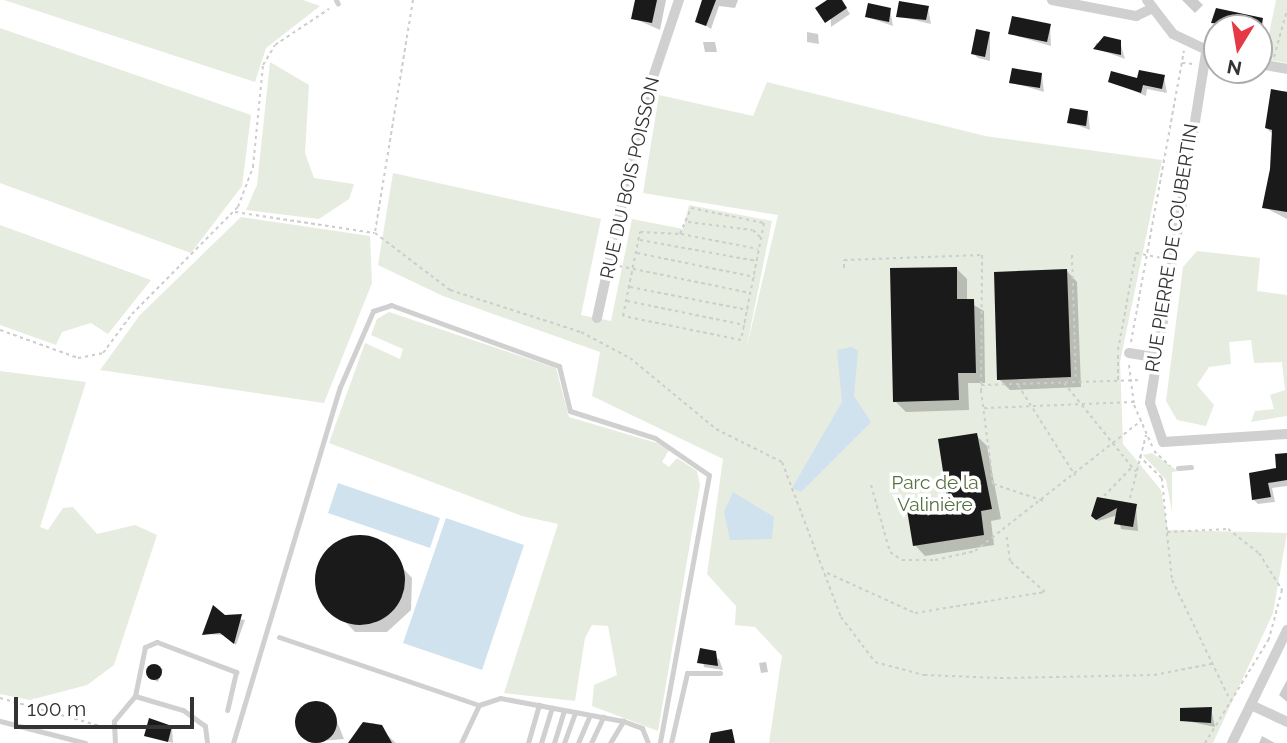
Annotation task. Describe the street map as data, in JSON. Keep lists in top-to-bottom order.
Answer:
{
  "streets": {
    "street": ["RUE DU BOIS POISSON", "RUE PIERRE DE COUBERTIN"]
  },
  "parks": ["Parc de la Valinière"],
  "scale_bar": "100 m",
  "north": "bottom"
}
